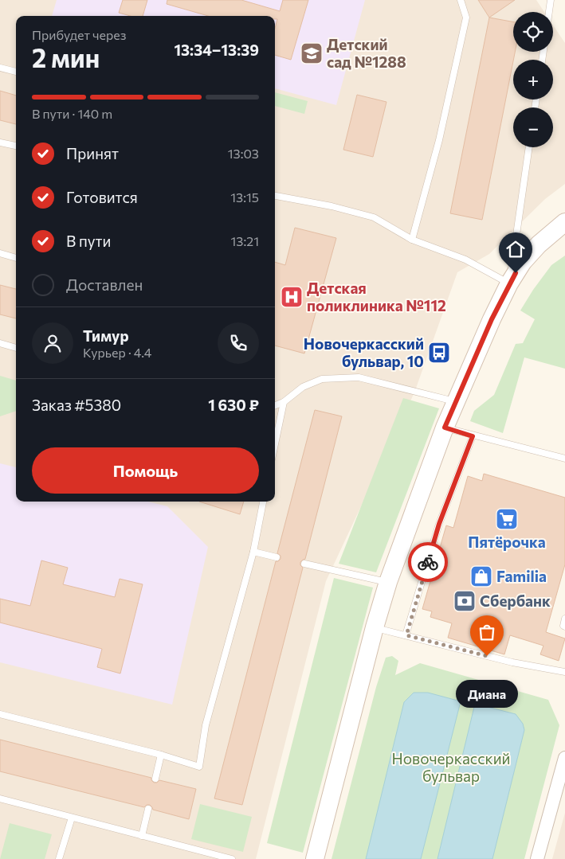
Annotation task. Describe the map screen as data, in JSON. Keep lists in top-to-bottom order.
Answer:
{
  "parks": ["Новочеркасский бульвар"],
  "places": {
    "school or university": ["Детский сад №1288"],
    "hospital": ["Детская поликлиника №112"],
    "bus stop": ["Новочеркасский бульвар, 10"],
    "supermarket": ["Пятёрочка"],
    "shop": ["Familia"],
    "bank": ["Сбербанк"],
    "other": ["Диана"]
  },
  "page": {
    "map_buttons": ["+", "−"],
    "heading": ["2 мин", "Прибудет через", "13:34–13:39"],
    "panel": [
      "Тимур",
      "Курьер · 4.4",
      "Заказ #5380",
      "1 630 ₽"
    ],
    "bar": "В пути · 140 m",
    "list": [
      ["Принят", "13:03"],
      ["Готовится", "13:15"],
      ["В пути", "13:21"],
      "Доставлен"
    ],
    "buttons": "Помощь",
    "bubble": "Диана"
  }
}
